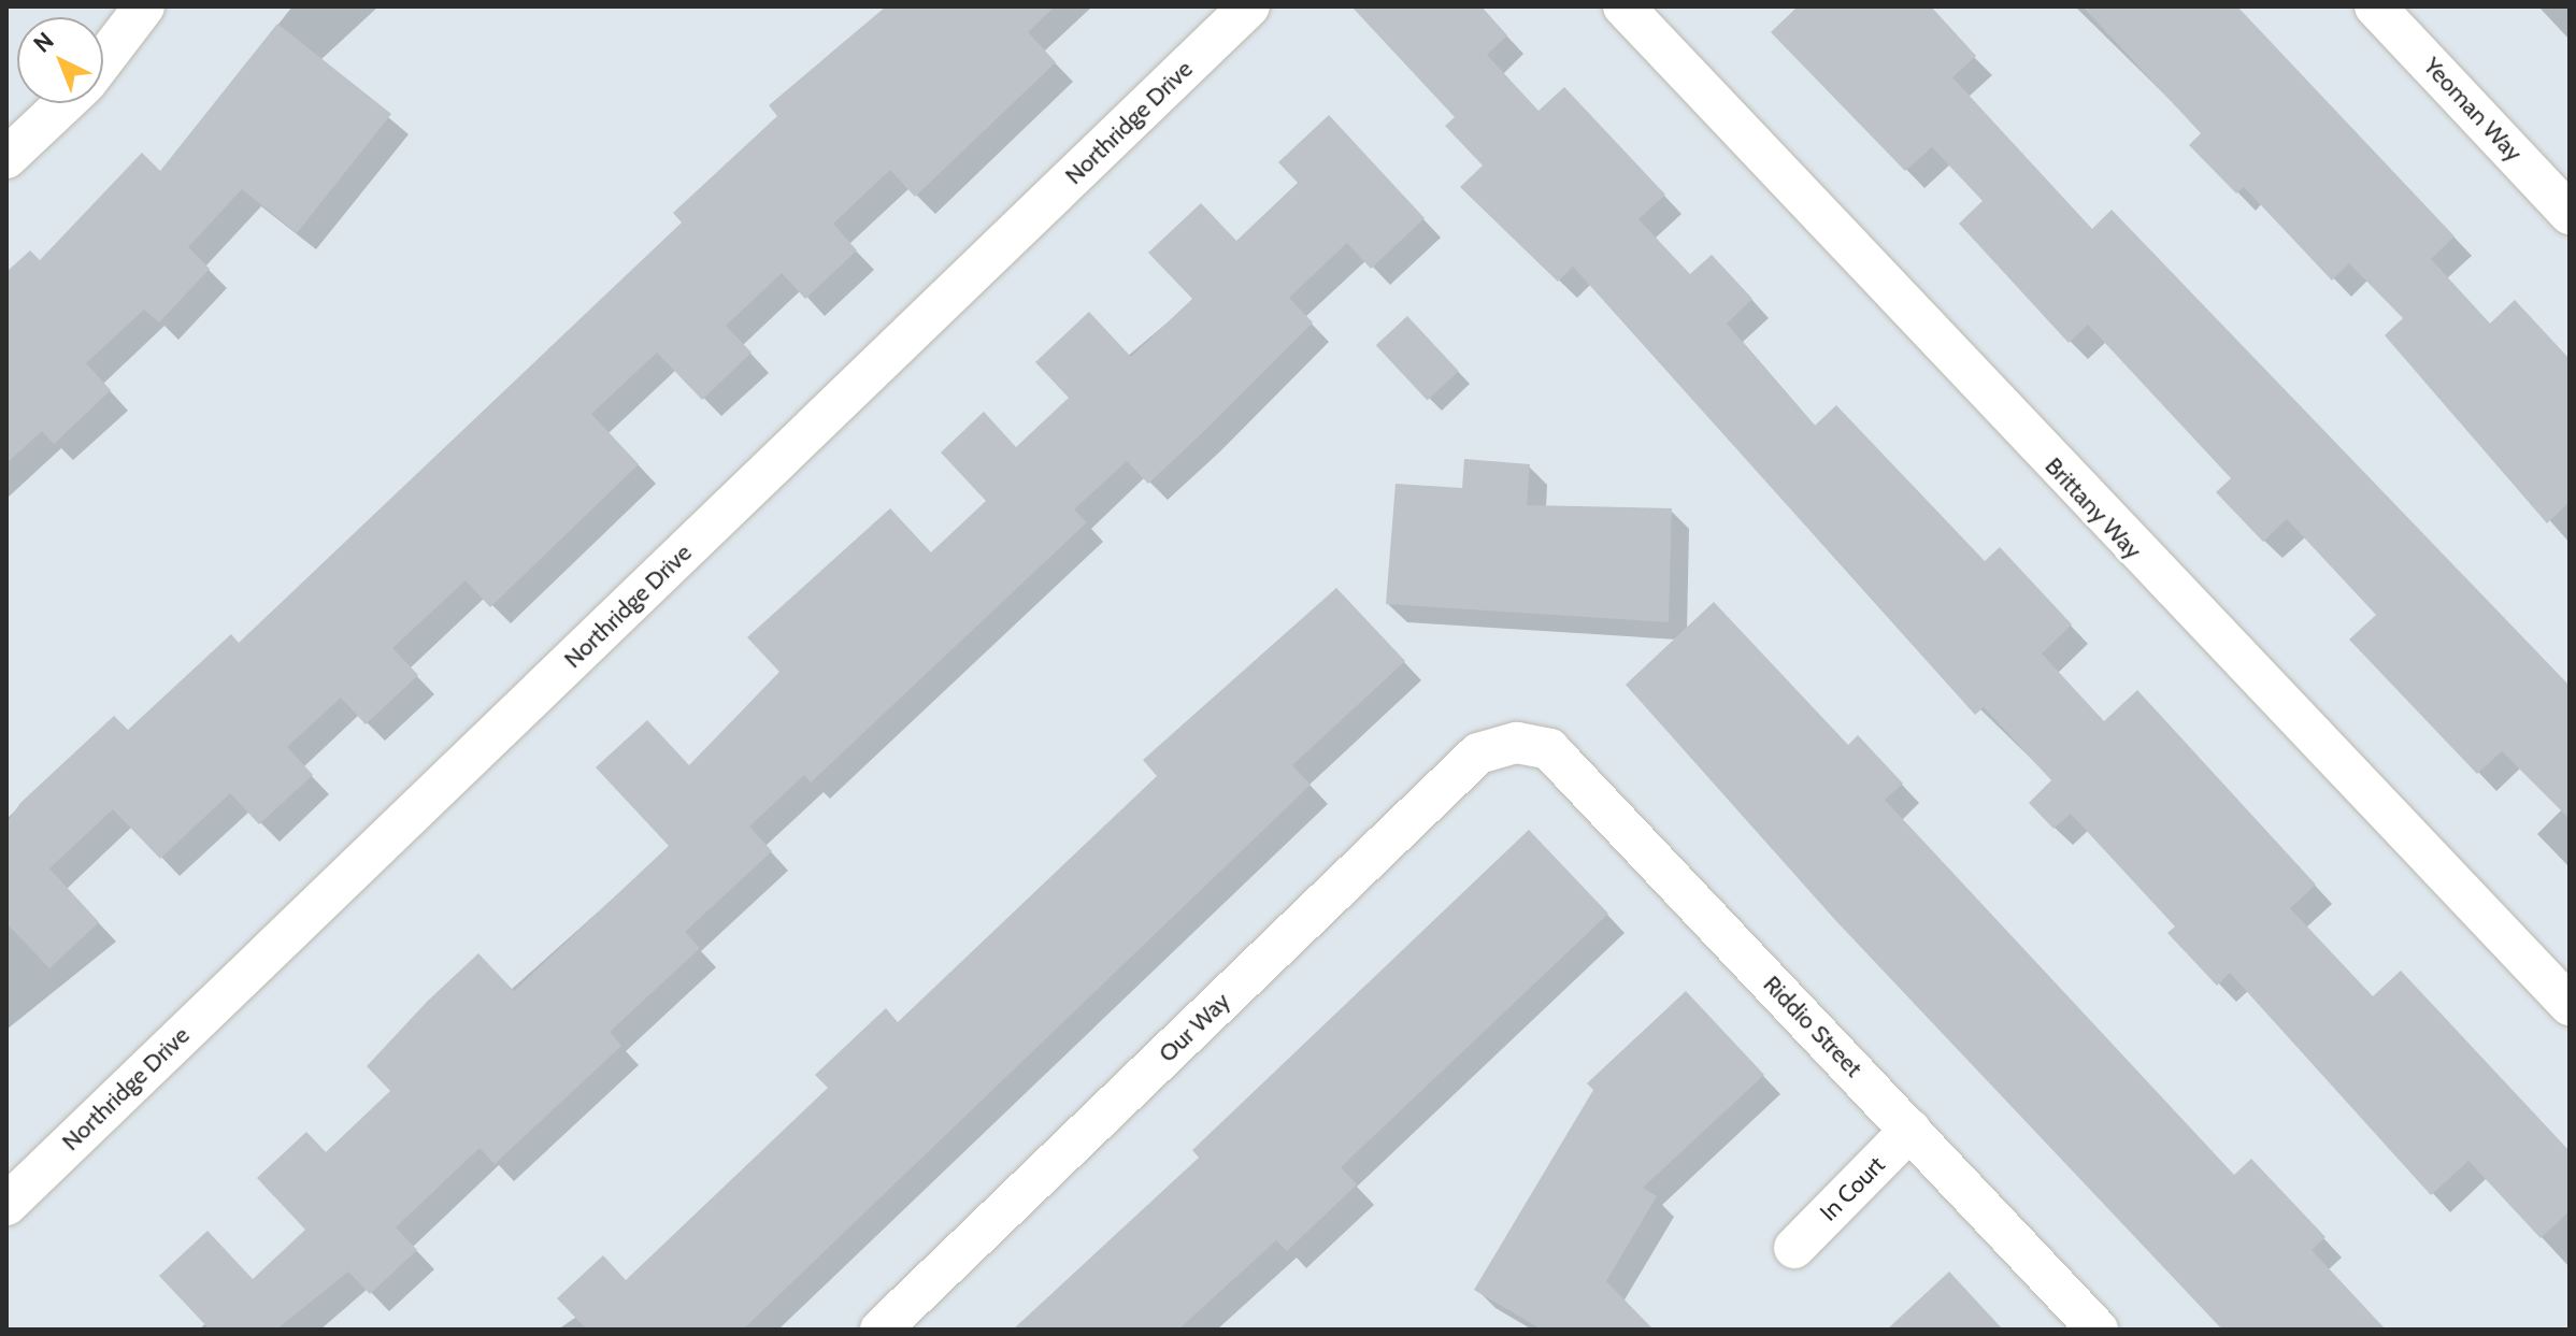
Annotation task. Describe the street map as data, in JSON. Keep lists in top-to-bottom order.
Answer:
{
  "streets": {
    "street": [
      "Yeoman Way",
      "Northridge Drive",
      "Brittany Way",
      "Riddio Street",
      "Our Way",
      "In Court"
    ]
  },
  "crossings": [
    ["Riddio Street", "Our Way"],
    ["Riddio Street", "In Court"]
  ],
  "north": "top left"
}
